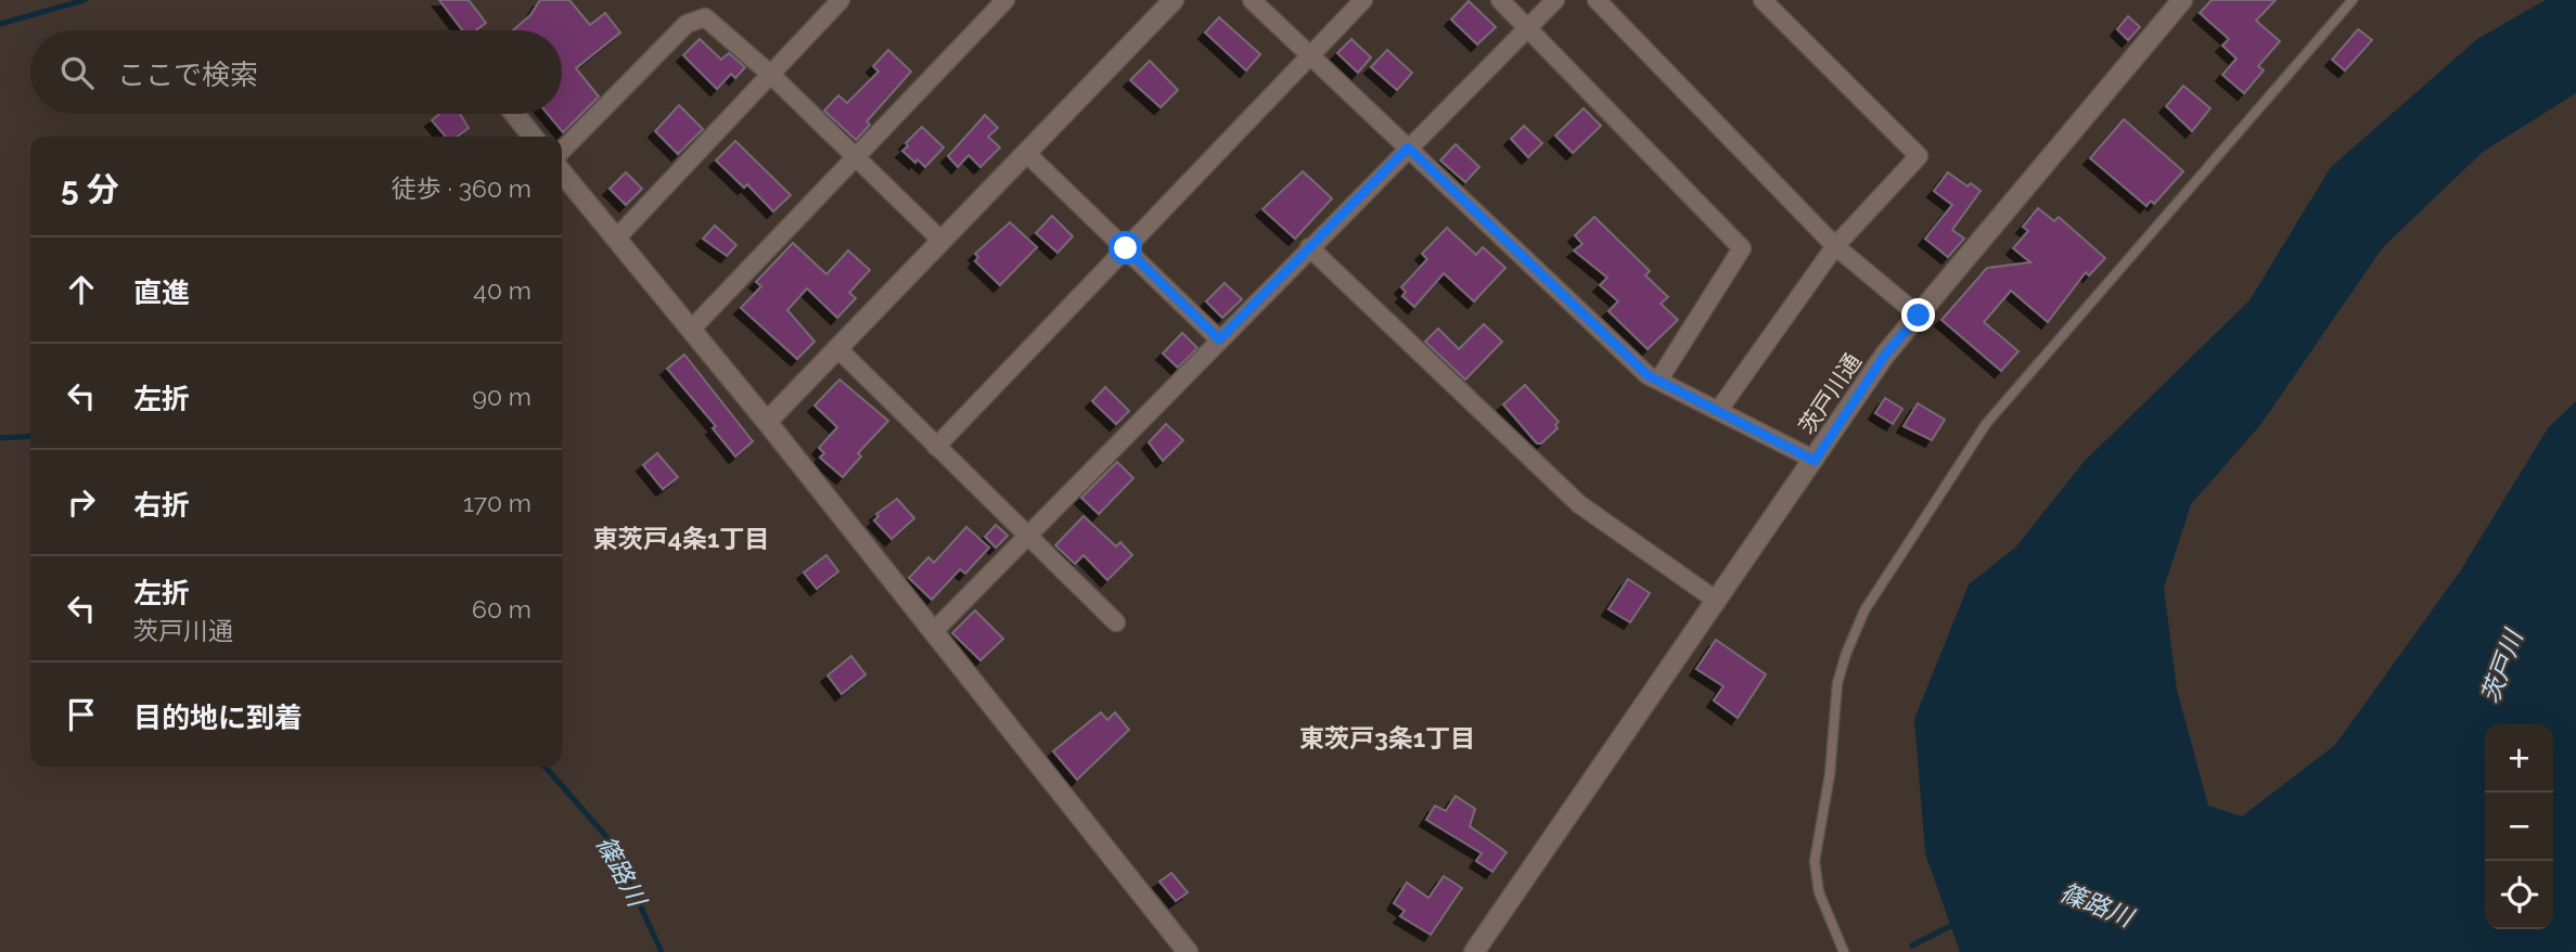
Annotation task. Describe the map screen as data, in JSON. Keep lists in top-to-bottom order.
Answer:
{
  "streets": {
    "street": ["茨戸川通"]
  },
  "districts": ["東茨戸4条1丁目", "東茨戸3条1丁目"],
  "water": ["茨戸川", "篠路川"],
  "page": {
    "search": "ここで検索",
    "heading": ["5 分", "徒歩 · 360 m"],
    "list": [
      ["直進", "40 m"],
      ["左折", "90 m"],
      ["右折", "170 m"],
      ["左折", "茨戸川通", "60 m"],
      "目的地に到着"
    ],
    "map_buttons": ["+", "−"]
  }
}
